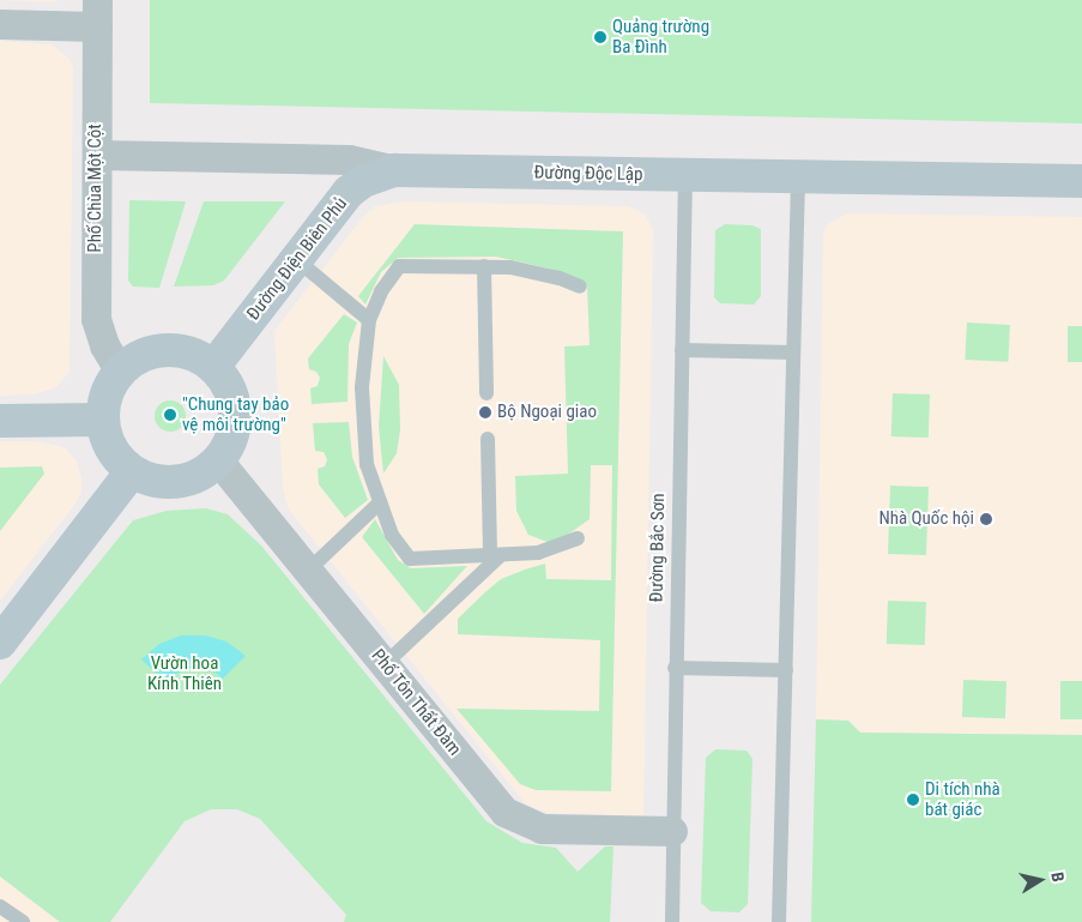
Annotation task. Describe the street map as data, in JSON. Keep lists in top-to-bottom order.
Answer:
{
  "streets": {
    "main road": ["Đường Độc Lập", "Đường Điện Biên Phủ"],
    "street": ["Phố Chùa Một Cột", "Phố Tôn Thất Đàm"],
    "lane": ["Đường Bắc Sơn"]
  },
  "crossings": [
    ["Đường Độc Lập", "Phố Chùa Một Cột"],
    ["Đường Độc Lập", "Đường Điện Biên Phủ"],
    ["Đường Độc Lập", "Đường Bắc Sơn"],
    ["Phố Chùa Một Cột", "Đường Điện Biên Phủ"],
    ["Phố Chùa Một Cột", "Phố Tôn Thất Đàm"],
    ["Đường Điện Biên Phủ", "Phố Tôn Thất Đàm"],
    ["Đường Bắc Sơn", "Phố Tôn Thất Đàm"]
  ],
  "parks": ["Vườn hoa Kính Thiên"],
  "places": [
    "Quảng trường Ba Đình",
    "Bộ Ngoại giao",
    "\"Chung tay bảo vệ môi trường\"",
    "Nhà Quốc hội",
    "Di tích nhà bát giác"
  ],
  "north": "right"
}
